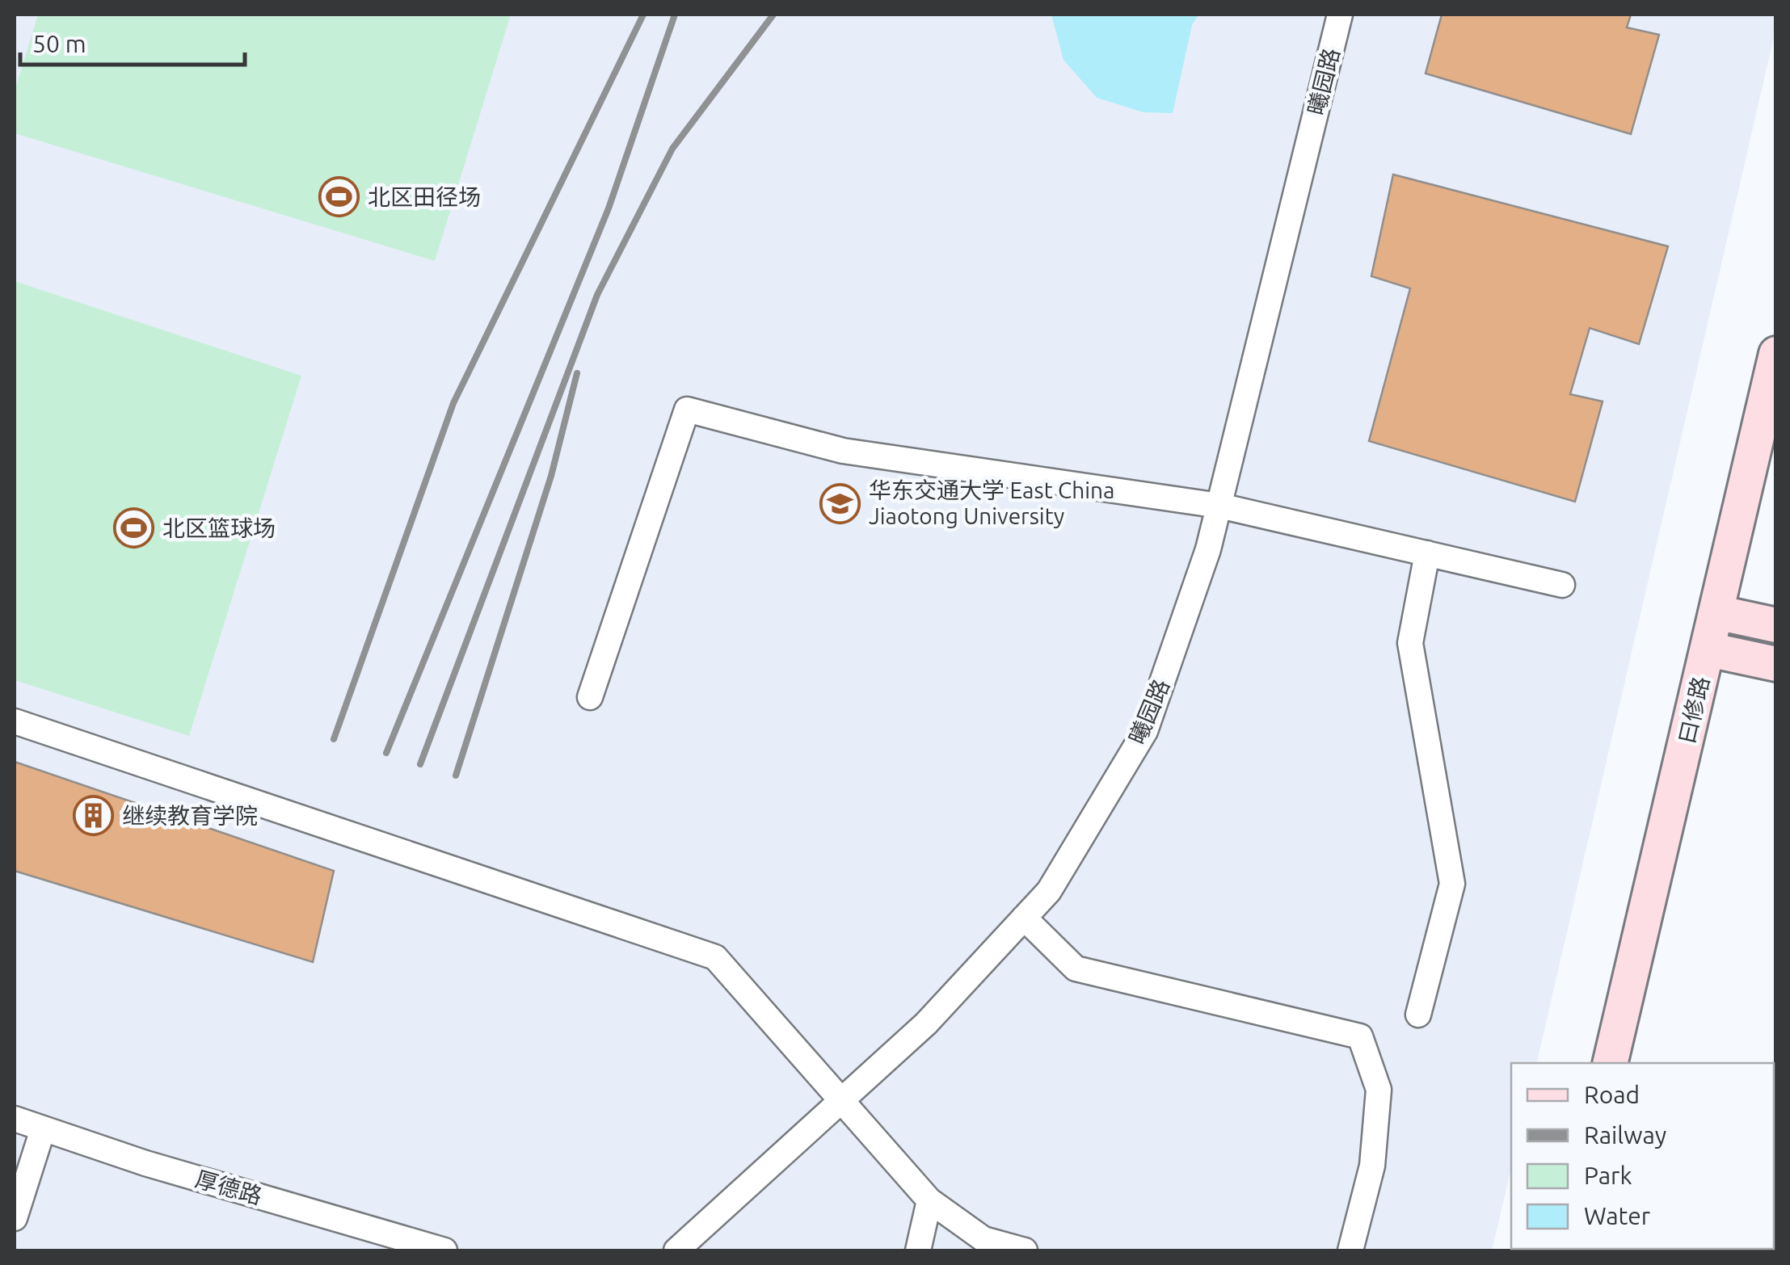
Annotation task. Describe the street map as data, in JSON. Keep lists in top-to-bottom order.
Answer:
{
  "streets": {
    "street": ["曦园路", "曰修路", "厚德路"]
  },
  "places": {
    "sports": ["北区田径场", "北区篮球场"],
    "school or university": ["华东交通大学 East China Jiaotong University"],
    "building": ["继续教育学院"]
  },
  "legend": [
    "Road",
    "Railway",
    "Park",
    "Water"
  ],
  "scale_bar": "50 m"
}
